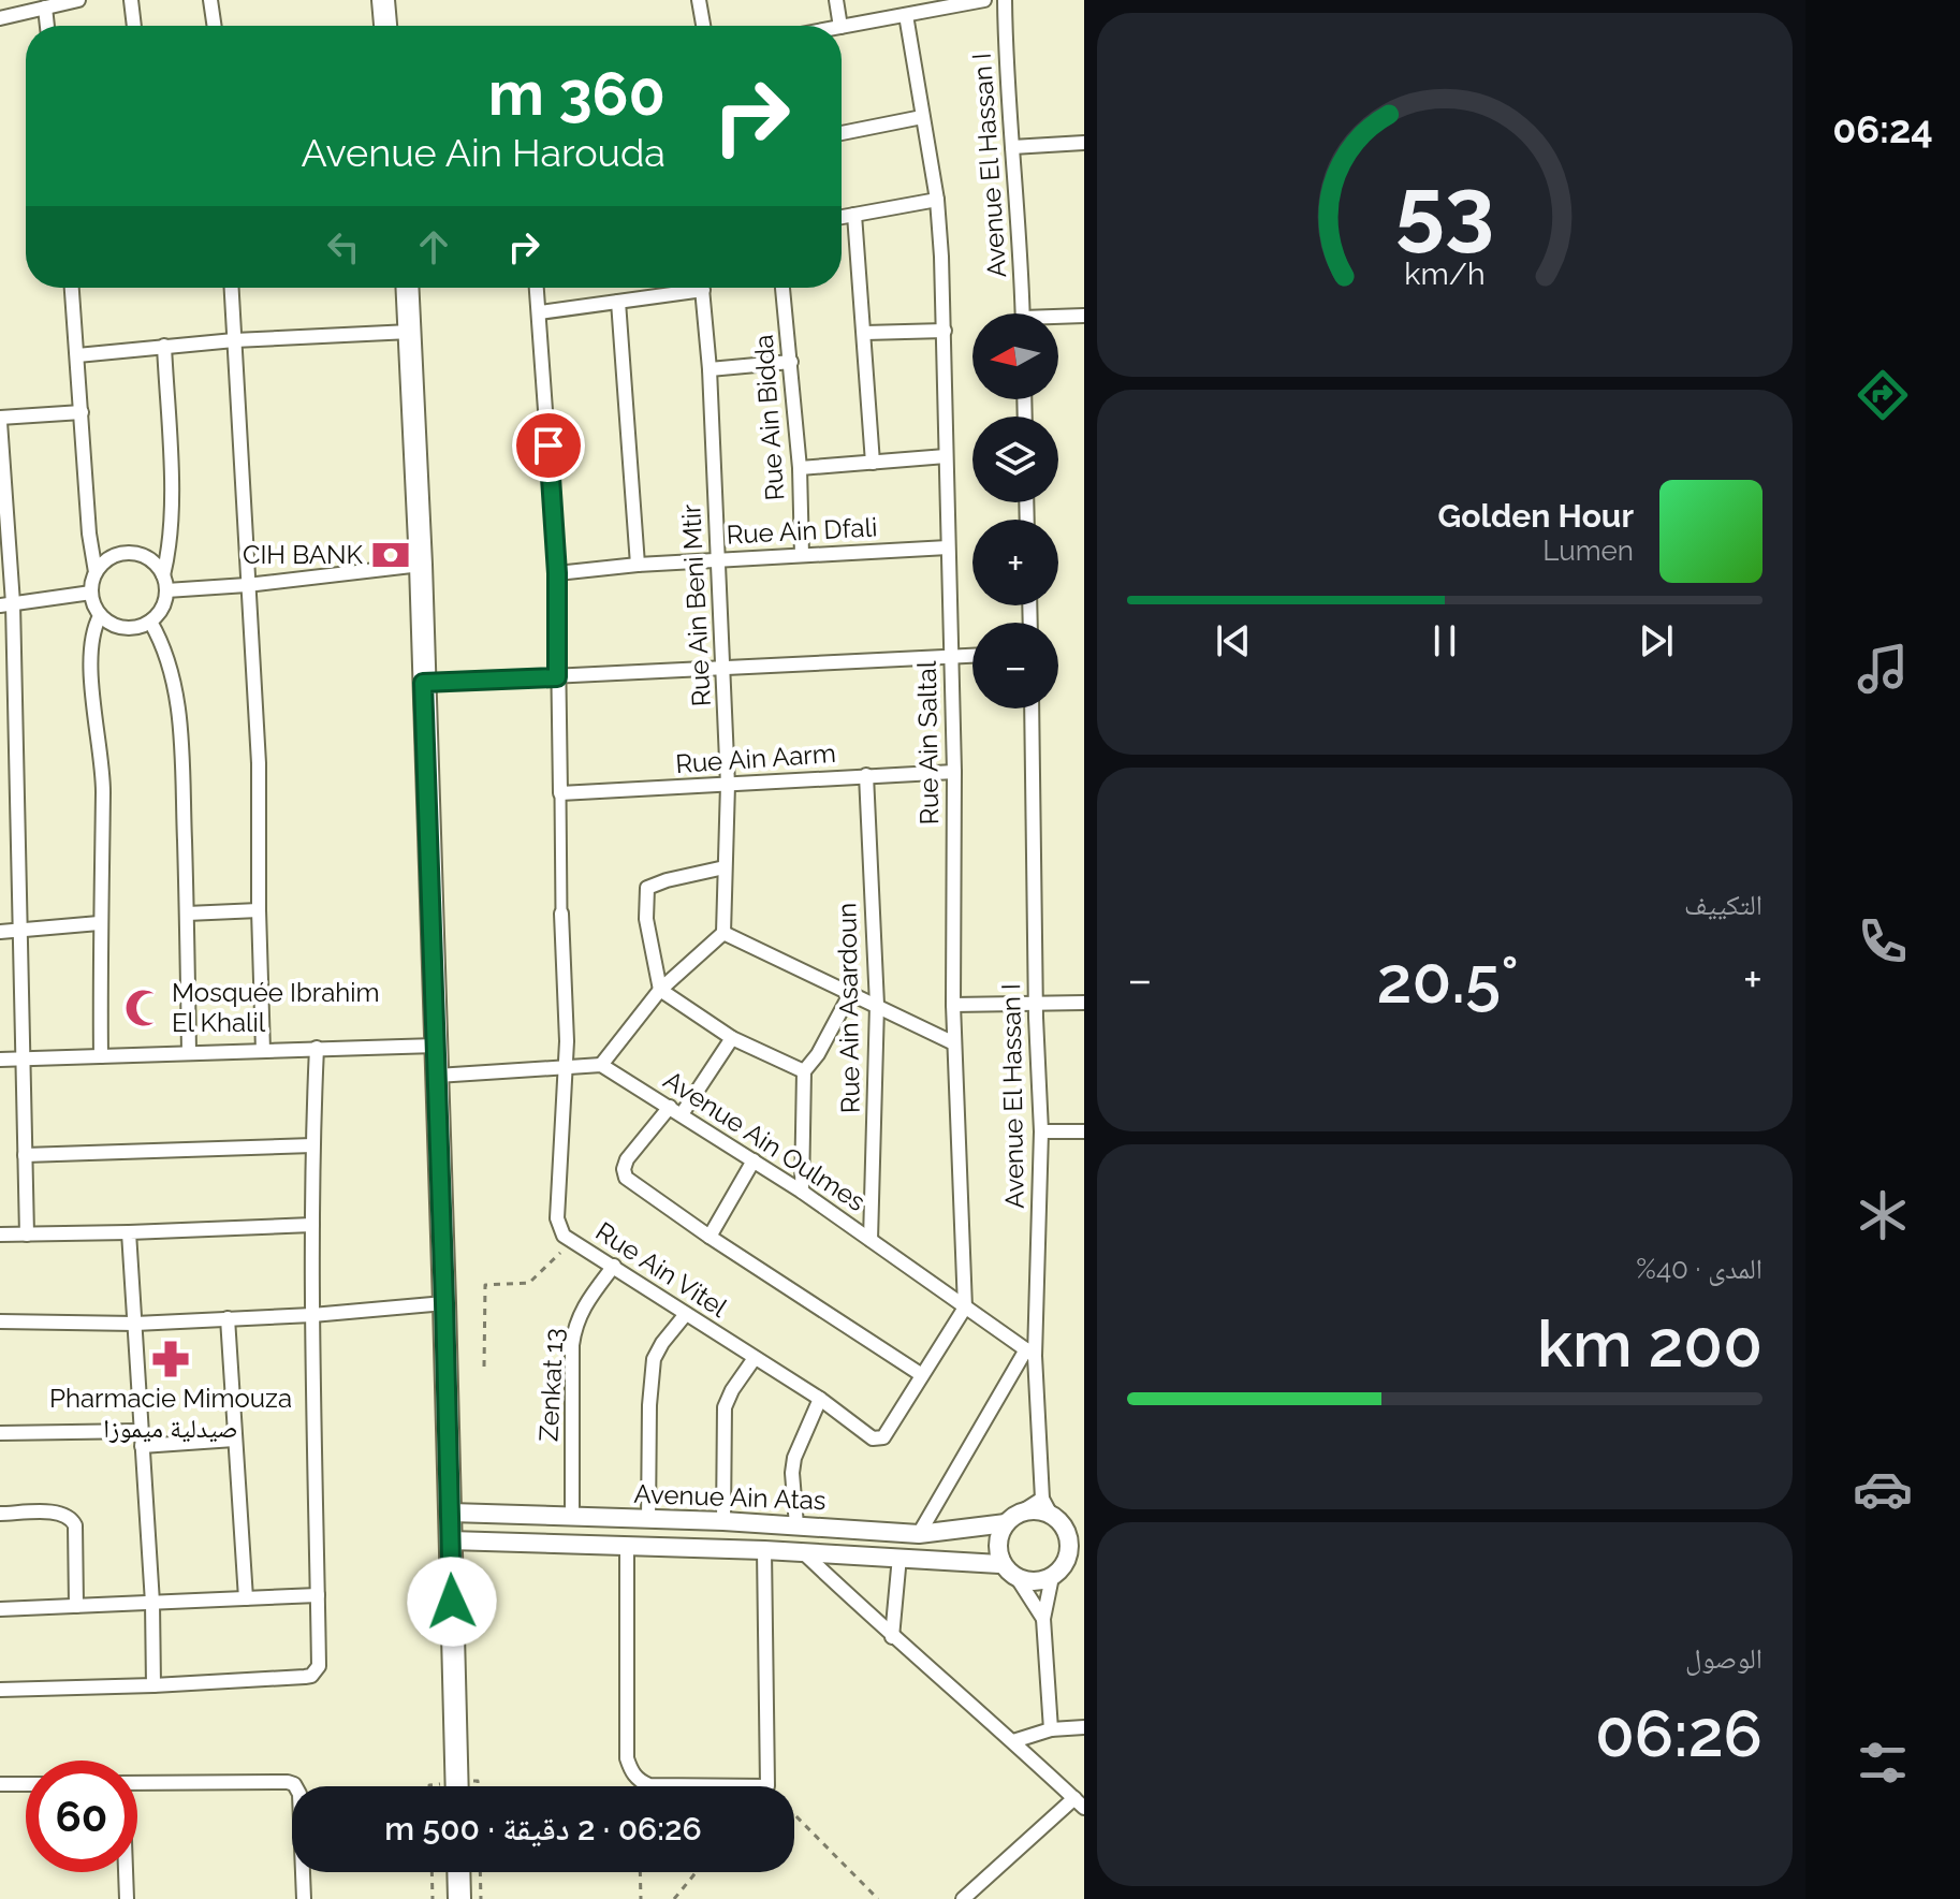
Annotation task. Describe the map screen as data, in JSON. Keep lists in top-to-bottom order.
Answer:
{
  "streets": {
    "street": [
      "Avenue El Hassan I",
      "Rue Ain Bidda",
      "Rue Ain Dfali",
      "Rue Ain Beni Mtir",
      "Rue Ain Saltal",
      "Rue Ain Aarm",
      "Rue Ain Asardoun",
      "Avenue Ain Oulmes",
      "Rue Ain Vitel",
      "Zenkat 13",
      "Avenue Ain Atas"
    ]
  },
  "crossings": [
    ["Avenue El Hassan I", "Avenue Ain Oulmes"],
    ["Avenue El Hassan I", "Avenue Ain Atas"],
    ["Rue Ain Bidda", "Rue Ain Dfali"],
    ["Rue Ain Dfali", "Rue Ain Beni Mtir"],
    ["Rue Ain Dfali", "Rue Ain Saltal"],
    ["Rue Ain Beni Mtir", "Rue Ain Aarm"],
    ["Rue Ain Saltal", "Rue Ain Aarm"],
    ["Rue Ain Saltal", "Avenue Ain Oulmes"],
    ["Rue Ain Aarm", "Rue Ain Asardoun"],
    ["Rue Ain Asardoun", "Avenue Ain Oulmes"],
    ["Rue Ain Vitel", "Zenkat 13"],
    ["Zenkat 13", "Avenue Ain Atas"]
  ],
  "places": {
    "bank": ["CIH BANK"],
    "mosque": ["Mosquée Ibrahim El Khalil"],
    "pharmacy": ["Pharmacie Mimouza صيدلية ميموزا"]
  },
  "north": "left",
  "page": {
    "tabs": "06:24",
    "turn": ["360 m", "Avenue Ain Harouda"],
    "map_buttons": ["+", "−"],
    "song": ["Golden Hour", "Lumen"],
    "tile": [
      "التكييف",
      ["المدى · 40%", "200 km"],
      ["الوصول", "06:26"]
    ],
    "heat": ["−", "20.5°", "+"],
    "limit": "60",
    "trip": "06:26 · 2 دقيقة · 500 m",
    "gauge": ["53", "km/h"]
  }
}
